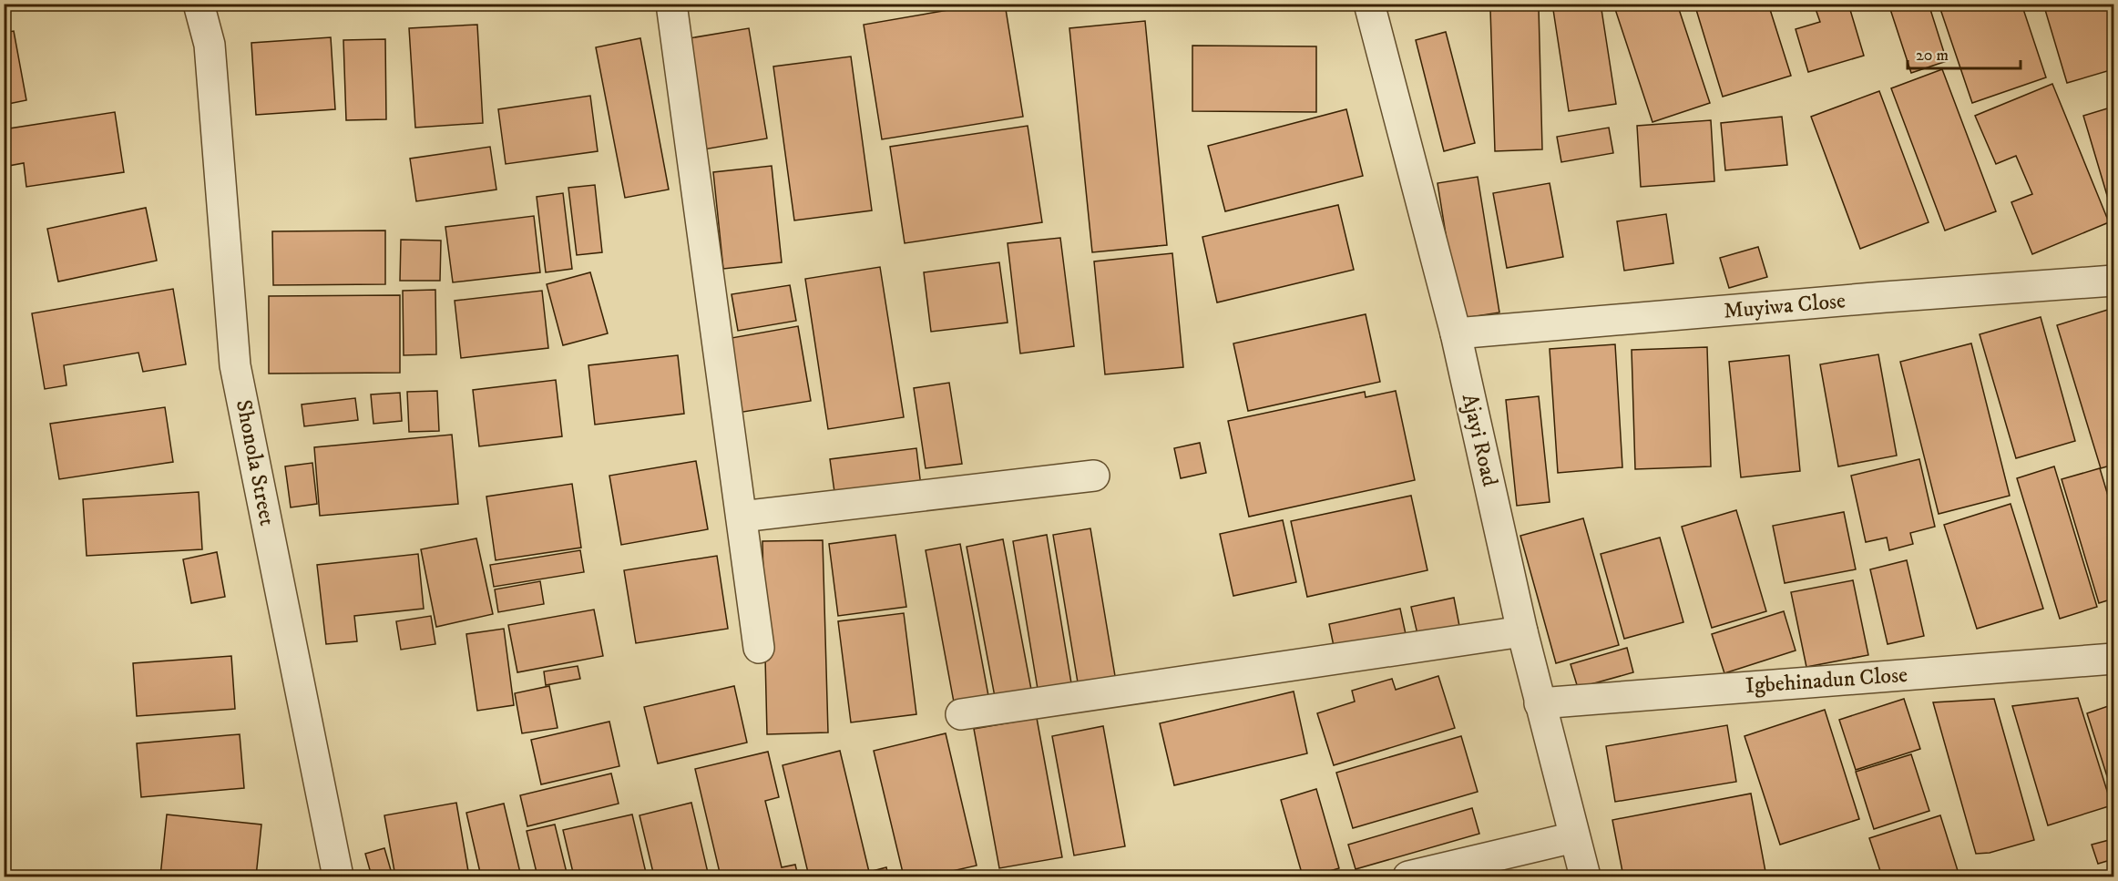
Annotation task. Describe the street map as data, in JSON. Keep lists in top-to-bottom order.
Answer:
{
  "streets": {
    "street": [
      "Muyiwa Close",
      "Ajayi Road",
      "Shonola Street",
      "Igbehinadun Close"
    ]
  },
  "crossings": [
    ["Muyiwa Close", "Ajayi Road"],
    ["Ajayi Road", "Igbehinadun Close"]
  ],
  "scale_bar": "20 m"
}
